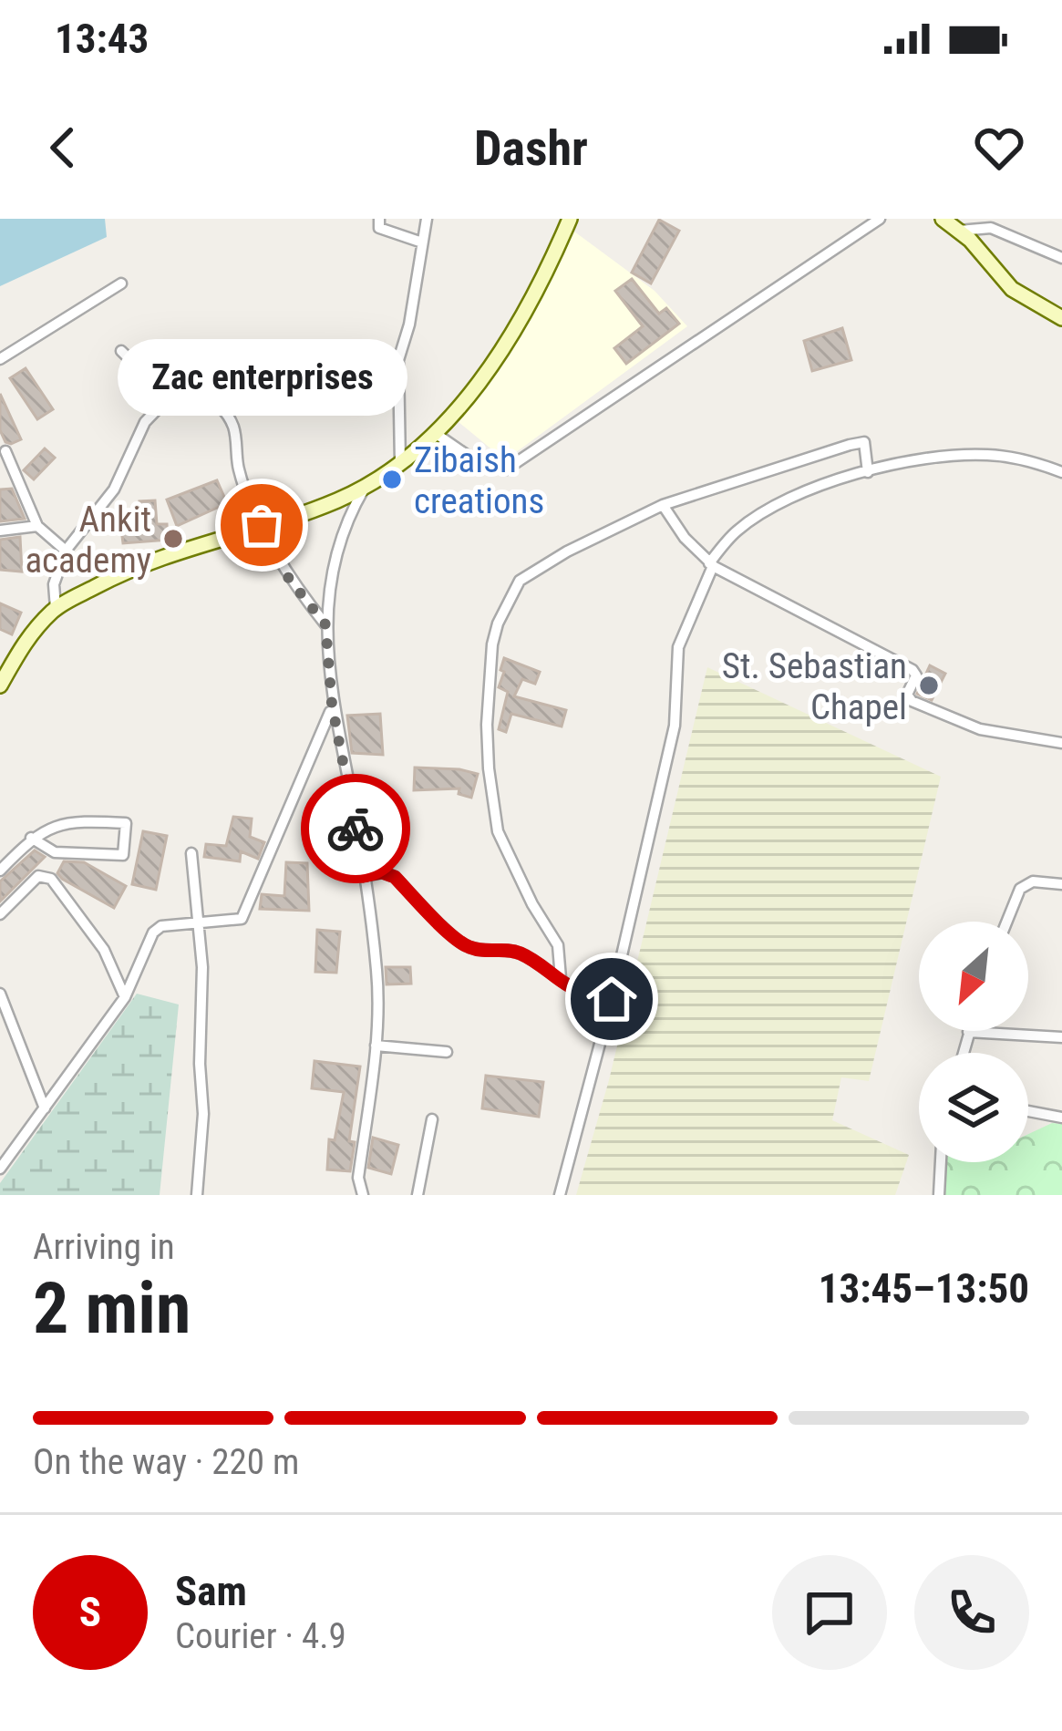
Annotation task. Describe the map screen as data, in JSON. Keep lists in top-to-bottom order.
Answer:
{
  "places": [
    "Zibaish creations",
    "Zac enterprises",
    "Ankit academy",
    "St. Sebastian Chapel"
  ],
  "north": "bottom left",
  "page": {
    "status": "13:43",
    "header": "Dashr",
    "bubble": "Zac enterprises",
    "heading": ["2 min", "Arriving in", "13:45–13:50"],
    "panel": ["Sam", "Courier · 4.9"],
    "bar": "On the way · 220 m",
    "round": "S"
  }
}
